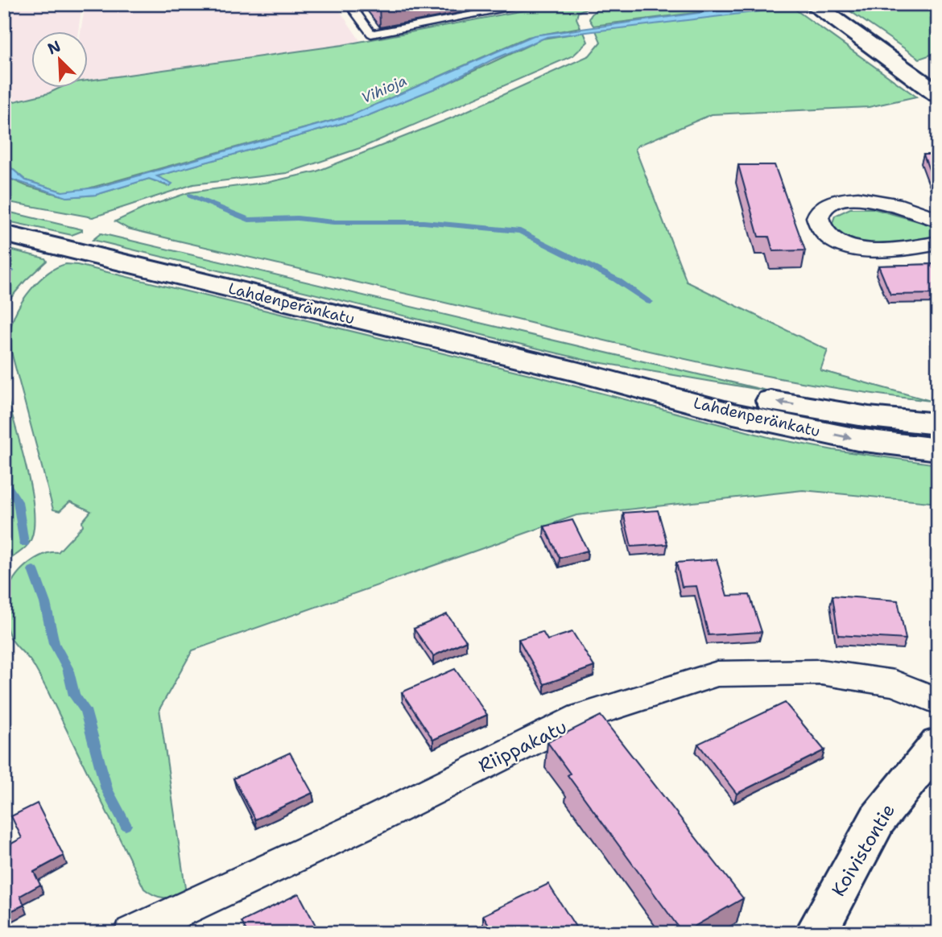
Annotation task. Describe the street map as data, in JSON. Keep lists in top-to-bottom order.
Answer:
{
  "streets": {
    "main road": ["Lahdenperänkatu", "Koivistontie"],
    "street": ["Riippakatu"]
  },
  "water": ["Vihioja"],
  "north": "top left"
}
